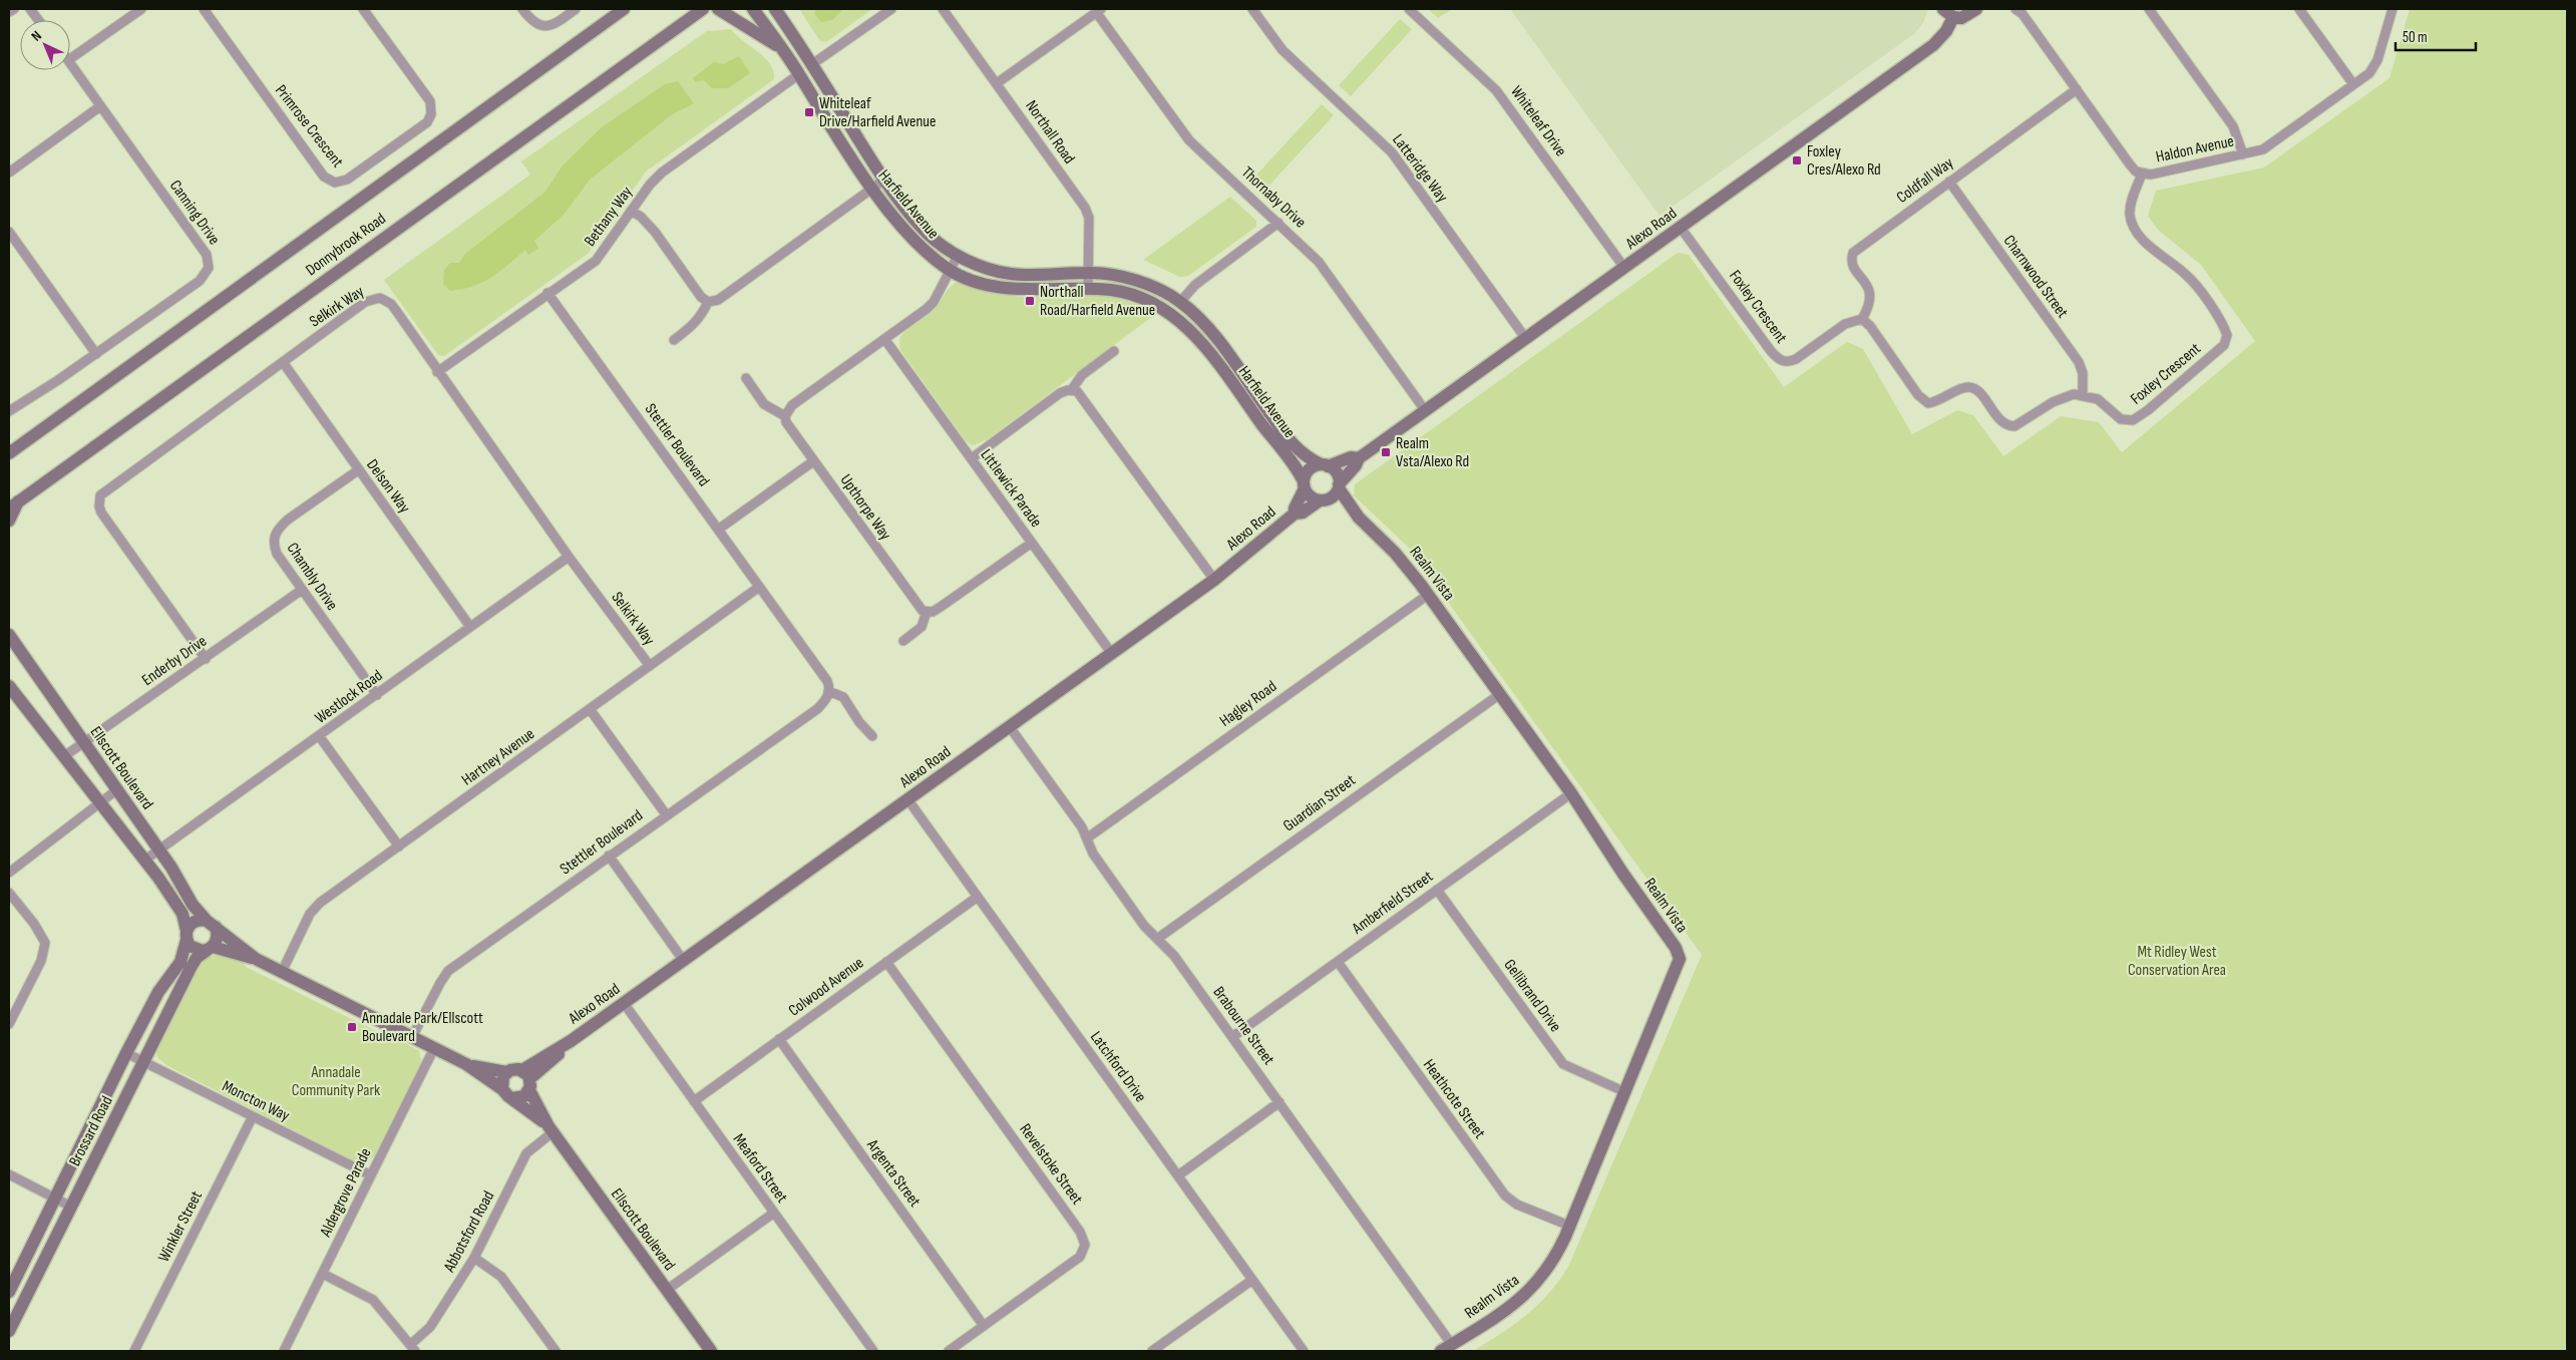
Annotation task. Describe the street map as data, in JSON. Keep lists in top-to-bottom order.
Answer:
{
  "streets": {
    "street": [
      "Whiteleaf Drive",
      "Primrose Crescent",
      "Northall Road",
      "Haldon Avenue",
      "Latteridge Way",
      "Coldfall Way",
      "Thornaby Drive",
      "Harfield Avenue",
      "Canning Drive",
      "Bethany Way",
      "Alexo Road",
      "Donnybrook Road",
      "Charnwood Street",
      "Selkirk Way",
      "Foxley Crescent",
      "Stettler Boulevard",
      "Delson Way",
      "Littlewick Parade",
      "Upthorpe Way",
      "Realm Vista",
      "Chambly Drive",
      "Enderby Drive",
      "Westlock Road",
      "Hagley Road",
      "Hartney Avenue",
      "Ellscott Boulevard",
      "Guardian Street",
      "Amberfield Street",
      "Colwood Avenue",
      "Gellibrand Drive",
      "Brabourne Street",
      "Latchford Drive",
      "Heathcote Street",
      "Moncton Way",
      "Brossard Road",
      "Revelstoke Street",
      "Meaford Street",
      "Argenta Street",
      "Aldergrove Parade",
      "Winkler Street",
      "Abbotsford Road"
    ]
  },
  "crossings": [
    ["Whiteleaf Drive", "Alexo Road"],
    ["Northall Road", "Harfield Avenue"],
    ["Haldon Avenue", "Coldfall Way"],
    ["Haldon Avenue", "Foxley Crescent"],
    ["Latteridge Way", "Alexo Road"],
    ["Coldfall Way", "Charnwood Street"],
    ["Coldfall Way", "Foxley Crescent"],
    ["Thornaby Drive", "Alexo Road"],
    ["Harfield Avenue", "Bethany Way"],
    ["Harfield Avenue", "Alexo Road"],
    ["Harfield Avenue", "Realm Vista"],
    ["Bethany Way", "Selkirk Way"],
    ["Bethany Way", "Stettler Boulevard"],
    ["Alexo Road", "Foxley Crescent"],
    ["Alexo Road", "Littlewick Parade"],
    ["Alexo Road", "Realm Vista"],
    ["Alexo Road", "Ellscott Boulevard"],
    ["Alexo Road", "Brabourne Street"],
    ["Alexo Road", "Latchford Drive"],
    ["Alexo Road", "Meaford Street"],
    ["Charnwood Street", "Foxley Crescent"],
    ["Selkirk Way", "Delson Way"],
    ["Selkirk Way", "Enderby Drive"],
    ["Selkirk Way", "Westlock Road"],
    ["Selkirk Way", "Hartney Avenue"],
    ["Stettler Boulevard", "Hartney Avenue"],
    ["Stettler Boulevard", "Ellscott Boulevard"],
    ["Delson Way", "Chambly Drive"],
    ["Delson Way", "Westlock Road"],
    ["Realm Vista", "Hagley Road"],
    ["Realm Vista", "Guardian Street"],
    ["Realm Vista", "Amberfield Street"],
    ["Realm Vista", "Gellibrand Drive"],
    ["Realm Vista", "Brabourne Street"],
    ["Realm Vista", "Heathcote Street"],
    ["Chambly Drive", "Enderby Drive"],
    ["Chambly Drive", "Westlock Road"],
    ["Enderby Drive", "Ellscott Boulevard"],
    ["Westlock Road", "Ellscott Boulevard"],
    ["Hagley Road", "Brabourne Street"],
    ["Hartney Avenue", "Ellscott Boulevard"],
    ["Ellscott Boulevard", "Brossard Road"],
    ["Ellscott Boulevard", "Aldergrove Parade"],
    ["Ellscott Boulevard", "Abbotsford Road"],
    ["Guardian Street", "Brabourne Street"],
    ["Amberfield Street", "Gellibrand Drive"],
    ["Amberfield Street", "Brabourne Street"],
    ["Amberfield Street", "Heathcote Street"],
    ["Colwood Avenue", "Latchford Drive"],
    ["Colwood Avenue", "Revelstoke Street"],
    ["Colwood Avenue", "Meaford Street"],
    ["Colwood Avenue", "Argenta Street"],
    ["Moncton Way", "Brossard Road"],
    ["Moncton Way", "Aldergrove Parade"],
    ["Moncton Way", "Winkler Street"],
    ["Revelstoke Street", "Argenta Street"]
  ],
  "parks": ["Mt Ridley West Conservation Area", "Annadale Community Park"],
  "places": {
    "transit": [
      "Whiteleaf Drive/Harfield Avenue",
      "Foxley Cres/Alexo Rd",
      "Northall Road/Harfield Avenue",
      "Realm Vsta/Alexo Rd",
      "Annadale Park/Ellscott Boulevard"
    ]
  },
  "scale_bar": "50 m",
  "north": "top left"
}
